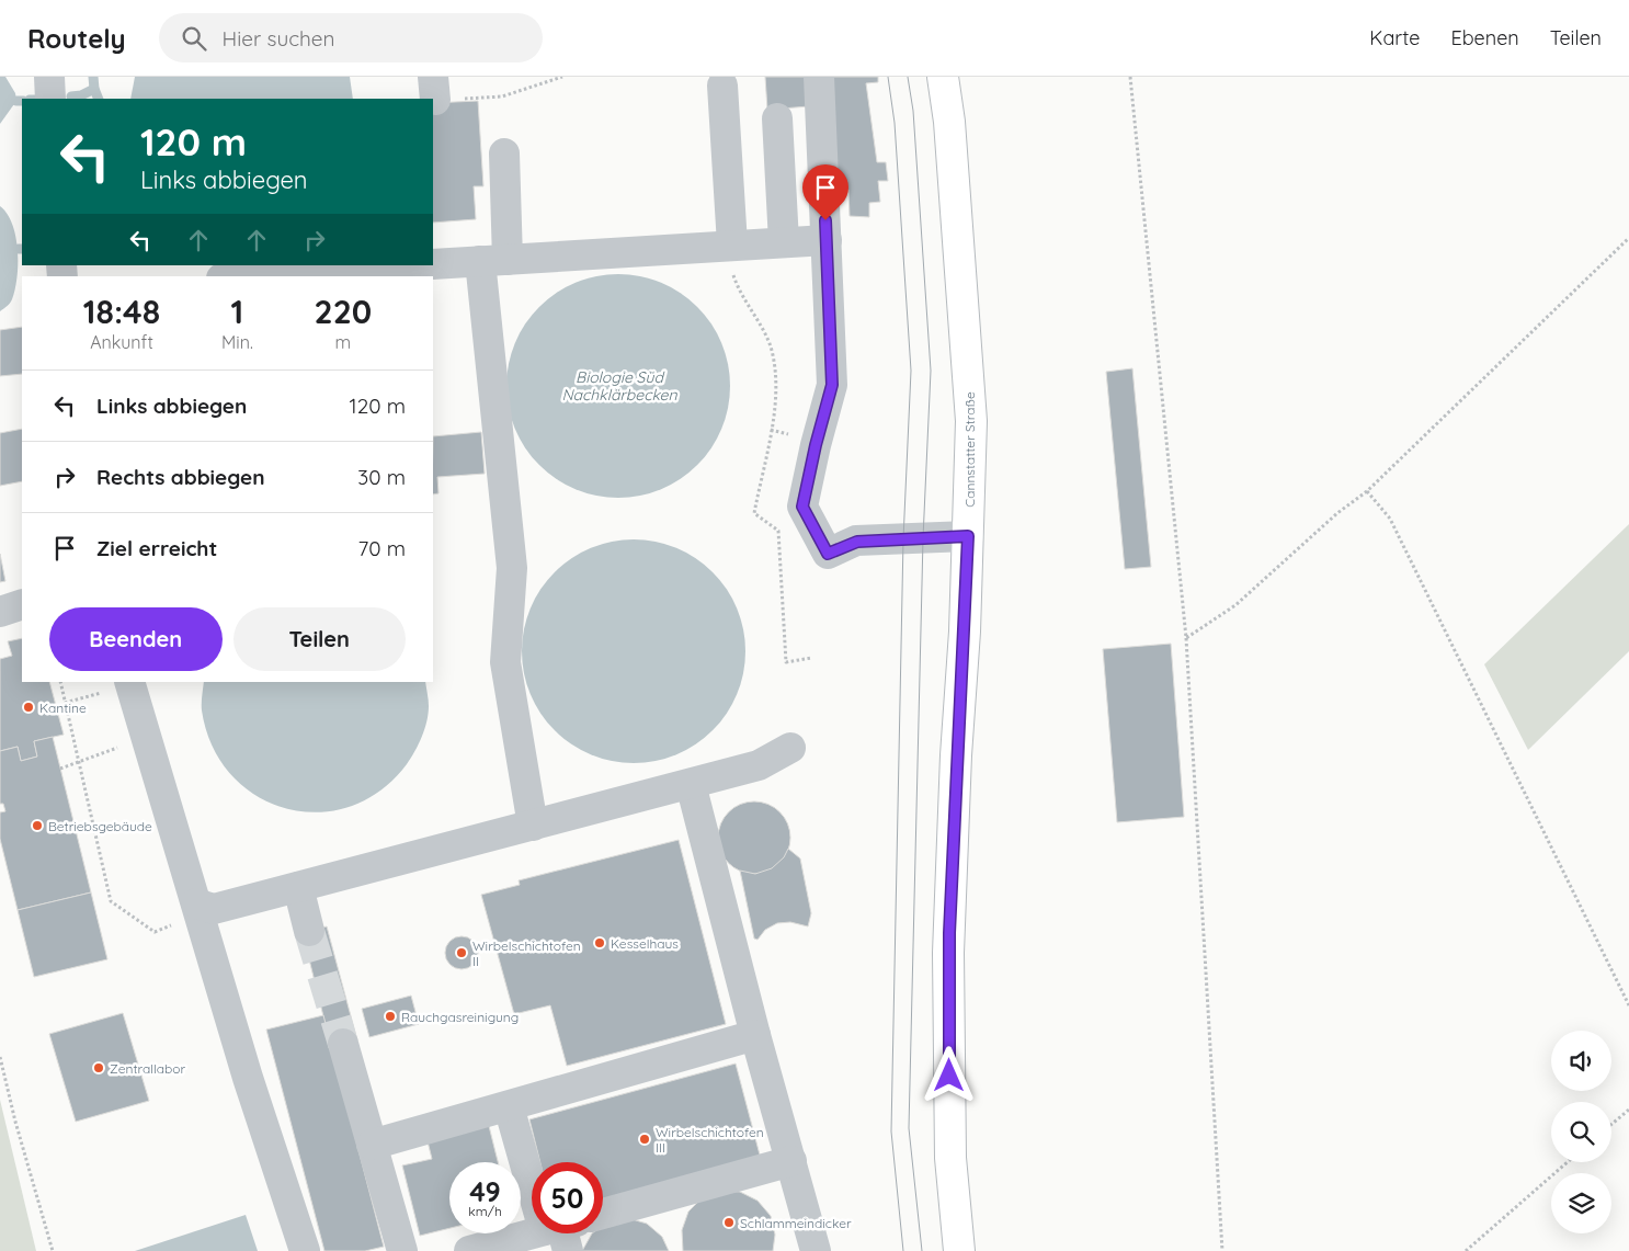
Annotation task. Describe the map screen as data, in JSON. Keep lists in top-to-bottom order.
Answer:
{
  "streets": {
    "main road": ["Cannstatter Straße"]
  },
  "water": ["Biologie Süd Nachklärbecken"],
  "places": [
    "Kantine",
    "Betriebsgebäude",
    "Kesselhaus",
    "Wirbelschichtofen II",
    "Rauchgasreinigung",
    "Zentrallabor",
    "Wirbelschichtofen III",
    "Schlammeindicker"
  ],
  "page": {
    "header": "Routely",
    "search": "Hier suchen",
    "nav": ["Karte", "Ebenen", "Teilen"],
    "turn": ["120 m", "Links abbiegen"],
    "eta": [
      "18:48",
      "Ankunft",
      "1",
      "Min.",
      "220",
      "m"
    ],
    "list": [
      {
        "name": "Links abbiegen",
        "value": "120 m"
      },
      {
        "name": "Rechts abbiegen",
        "value": "30 m"
      },
      {
        "name": "Ziel erreicht",
        "value": "70 m"
      }
    ],
    "buttons": ["Beenden", "Teilen"],
    "speed": "49 km/h",
    "limit": "50"
  }
}
